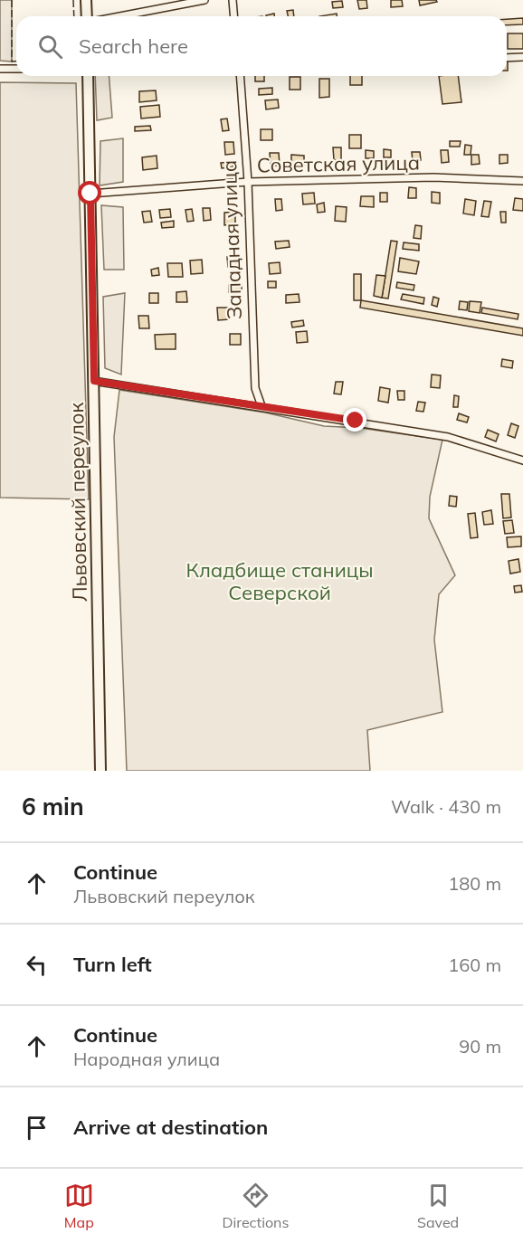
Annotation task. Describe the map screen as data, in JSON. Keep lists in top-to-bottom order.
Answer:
{
  "streets": {
    "main road": ["Львовский переулок"],
    "street": ["Советская улица", "Западная улица"]
  },
  "crossings": [
    ["Советская улица", "Западная улица"],
    ["Советская улица", "Львовский переулок"]
  ],
  "parks": ["Кладбище станицы Северской"],
  "page": {
    "search": "Search here",
    "heading": ["6 min", "Walk · 430 m"],
    "list": [
      ["Continue", "Львовский переулок", "180 m"],
      ["Turn left", "160 m"],
      ["Continue", "Народная улица", "90 m"],
      "Arrive at destination"
    ],
    "nav": ["Map", "Directions", "Saved"]
  }
}
